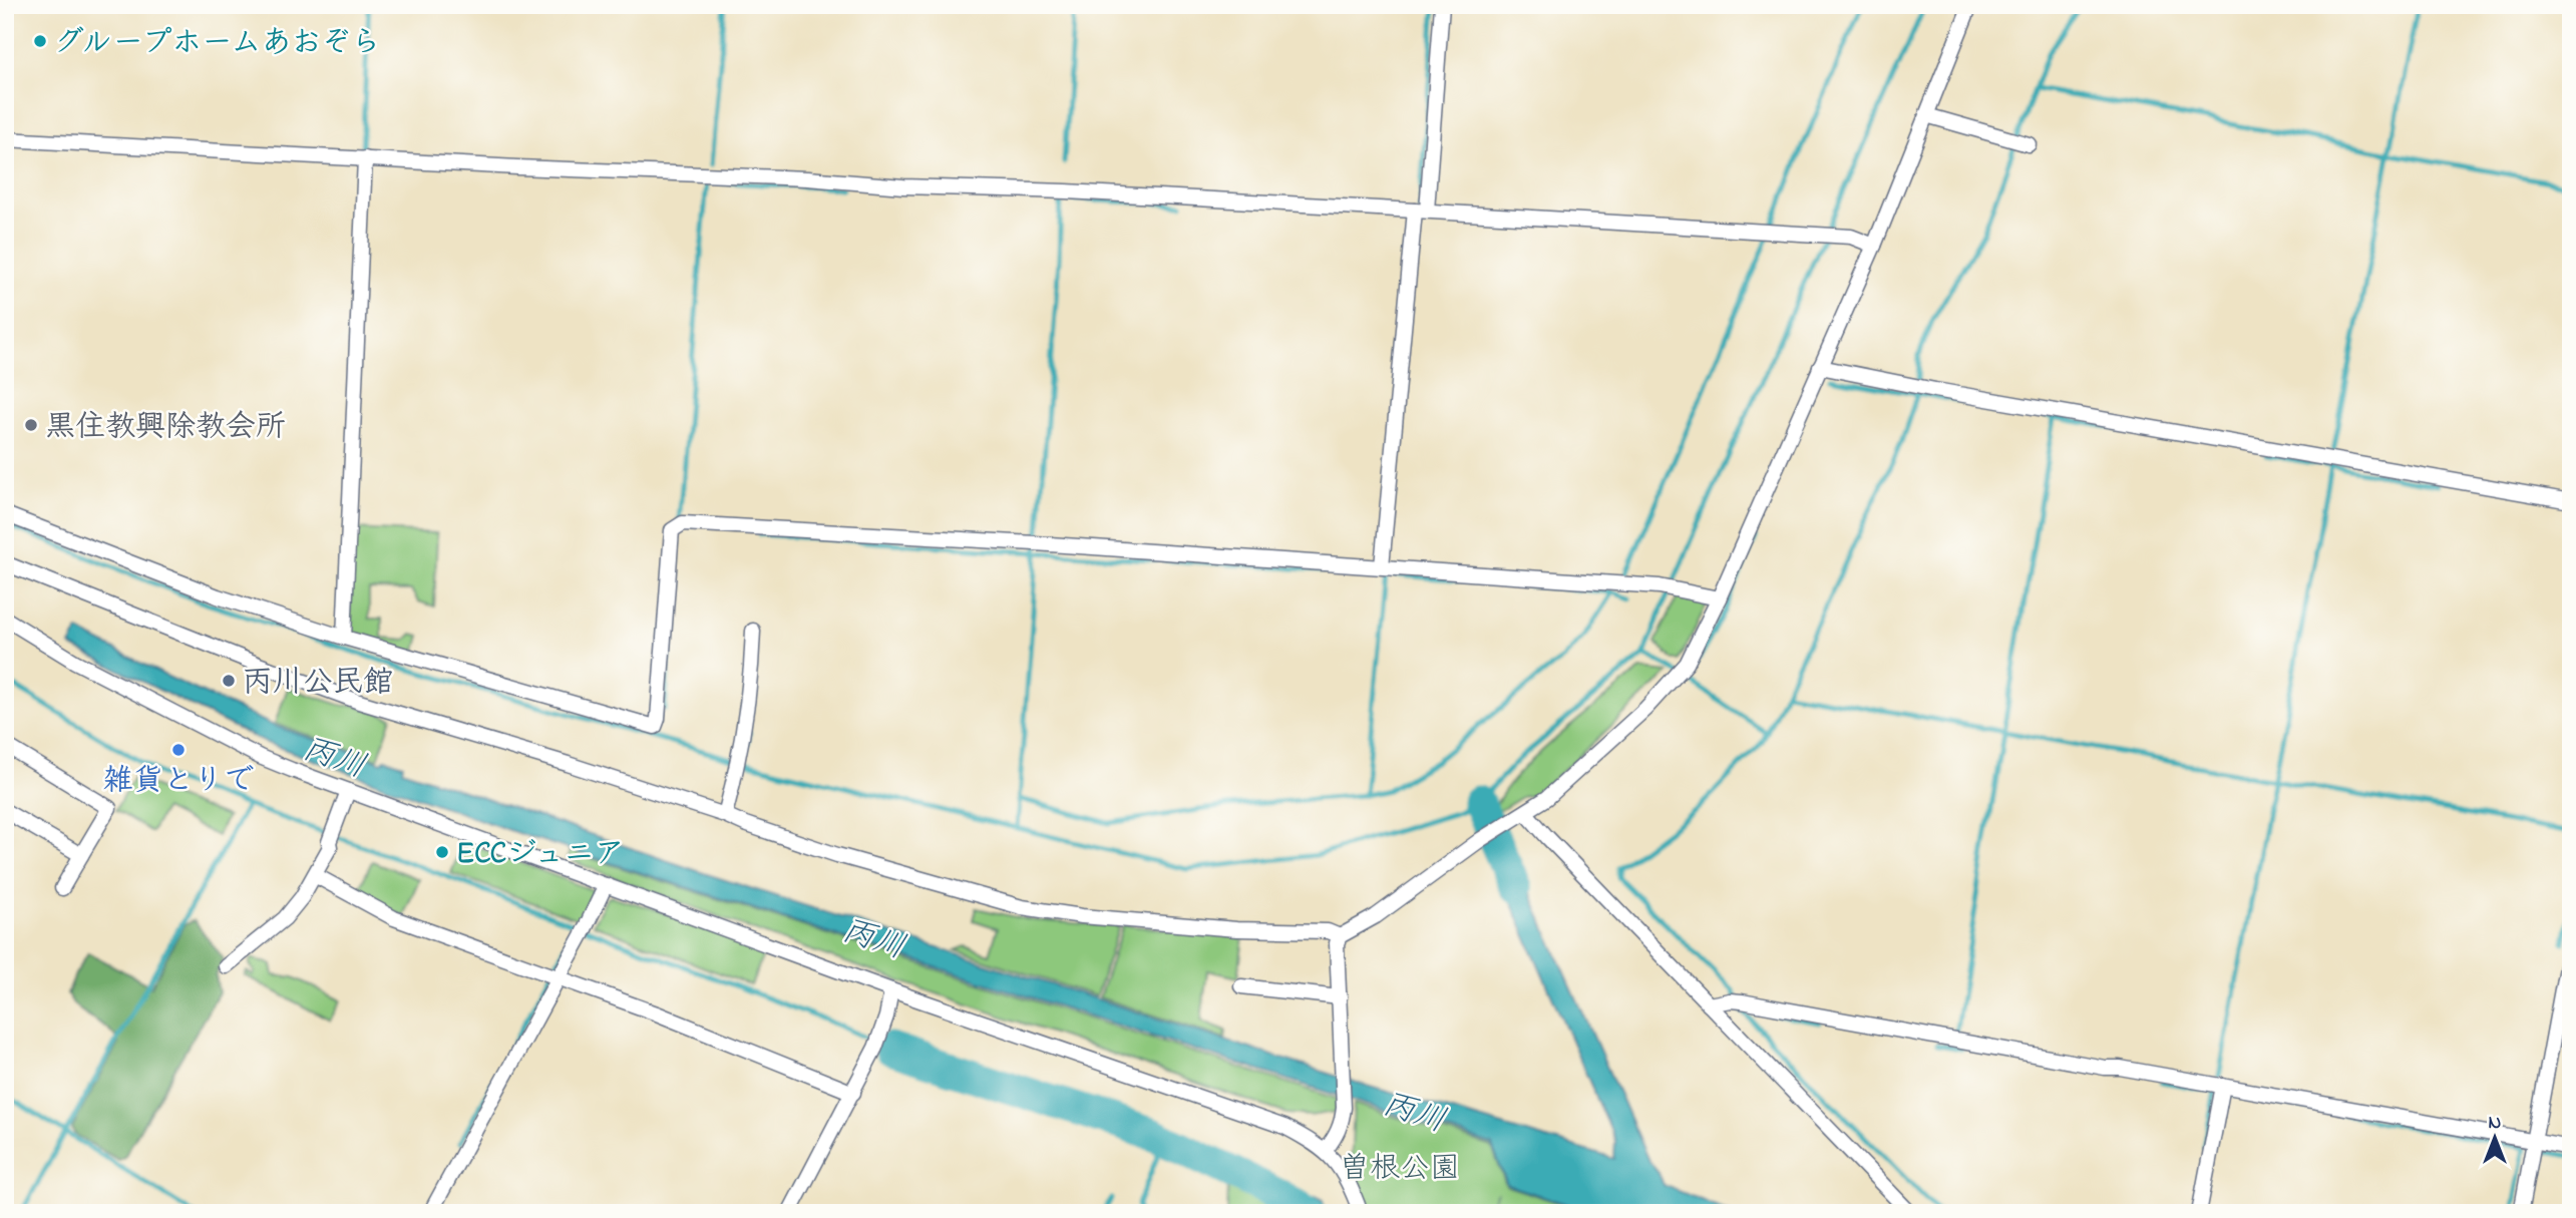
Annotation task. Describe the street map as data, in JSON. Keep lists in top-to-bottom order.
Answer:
{
  "water": ["丙川"],
  "parks": ["曽根公園"],
  "places": [
    "グループホームあおぞら",
    "黒住教興除教会所",
    "丙川公民館",
    "雑貨とりで",
    "ECCジュニア"
  ],
  "north": "top"
}
